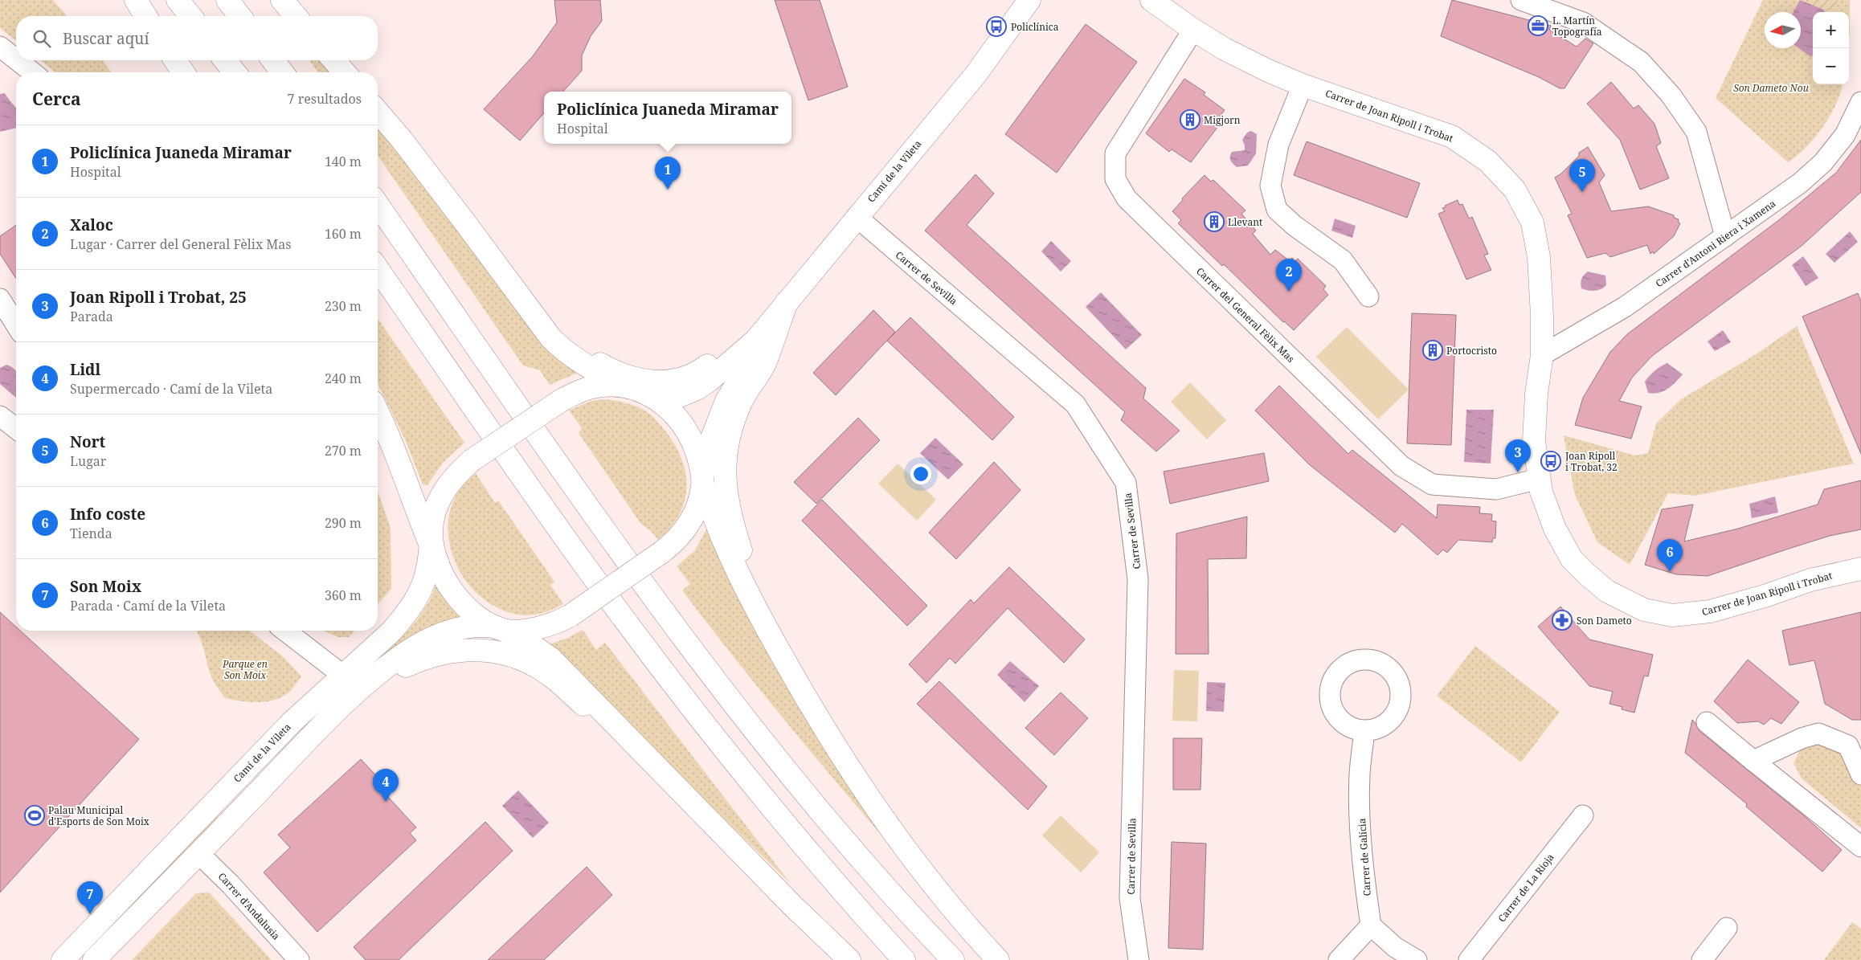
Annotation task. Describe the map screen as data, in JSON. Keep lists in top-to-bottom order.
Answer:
{
  "streets": {
    "main road": ["Carrer de Joan Ripoll i Trobat", "Camí de la Vileta"],
    "street": [
      "Carrer d'Antoni Riera i Xamena",
      "Carrer de Sevilla",
      "Carrer del General Fèlix Mas",
      "Carrer de Galícia",
      "Carrer de La Rioja",
      "Carrer d'Andalusia"
    ]
  },
  "crossings": [
    ["Carrer de Joan Ripoll i Trobat", "Carrer d'Antoni Riera i Xamena"],
    ["Carrer de Joan Ripoll i Trobat", "Carrer del General Fèlix Mas"],
    ["Camí de la Vileta", "Carrer de Sevilla"]
  ],
  "parks": ["Son Dameto Nou", "Parque en Son Moix"],
  "places": {
    "office": ["L. Martín Topografía"],
    "bus stop": ["Policlínica", "Joan Ripoll i Trobat, 32"],
    "building": ["Migjorn", "Llevant", "Portocristo"],
    "pharmacy": ["Son Dameto"],
    "sports": ["Palau Municipal d'Esports de Son Moix"]
  },
  "north": "left",
  "page": {
    "map_buttons": ["+", "−"],
    "search": "Buscar aquí",
    "heading": ["Cerca", "7 resultados"],
    "popup": ["Policlínica Juaneda Miramar", "Hospital"],
    "list": [
      {
        "mark": "1",
        "name": "Policlínica Juaneda Miramar",
        "note": "Hospital",
        "value": "140 m"
      },
      {
        "mark": "2",
        "name": "Xaloc",
        "note": "Lugar · Carrer del General Fèlix Mas",
        "value": "160 m"
      },
      {
        "mark": "3",
        "name": "Joan Ripoll i Trobat, 25",
        "note": "Parada",
        "value": "230 m"
      },
      {
        "mark": "4",
        "name": "Lidl",
        "note": "Supermercado · Camí de la Vileta",
        "value": "240 m"
      },
      {
        "mark": "5",
        "name": "Nort",
        "note": "Lugar",
        "value": "270 m"
      },
      {
        "mark": "6",
        "name": "Info coste",
        "note": "Tienda",
        "value": "290 m"
      },
      {
        "mark": "7",
        "name": "Son Moix",
        "note": "Parada · Camí de la Vileta",
        "value": "360 m"
      }
    ],
    "pins": [
      "1",
      "5",
      "2",
      "3",
      "6",
      "4",
      "7"
    ]
  }
}
